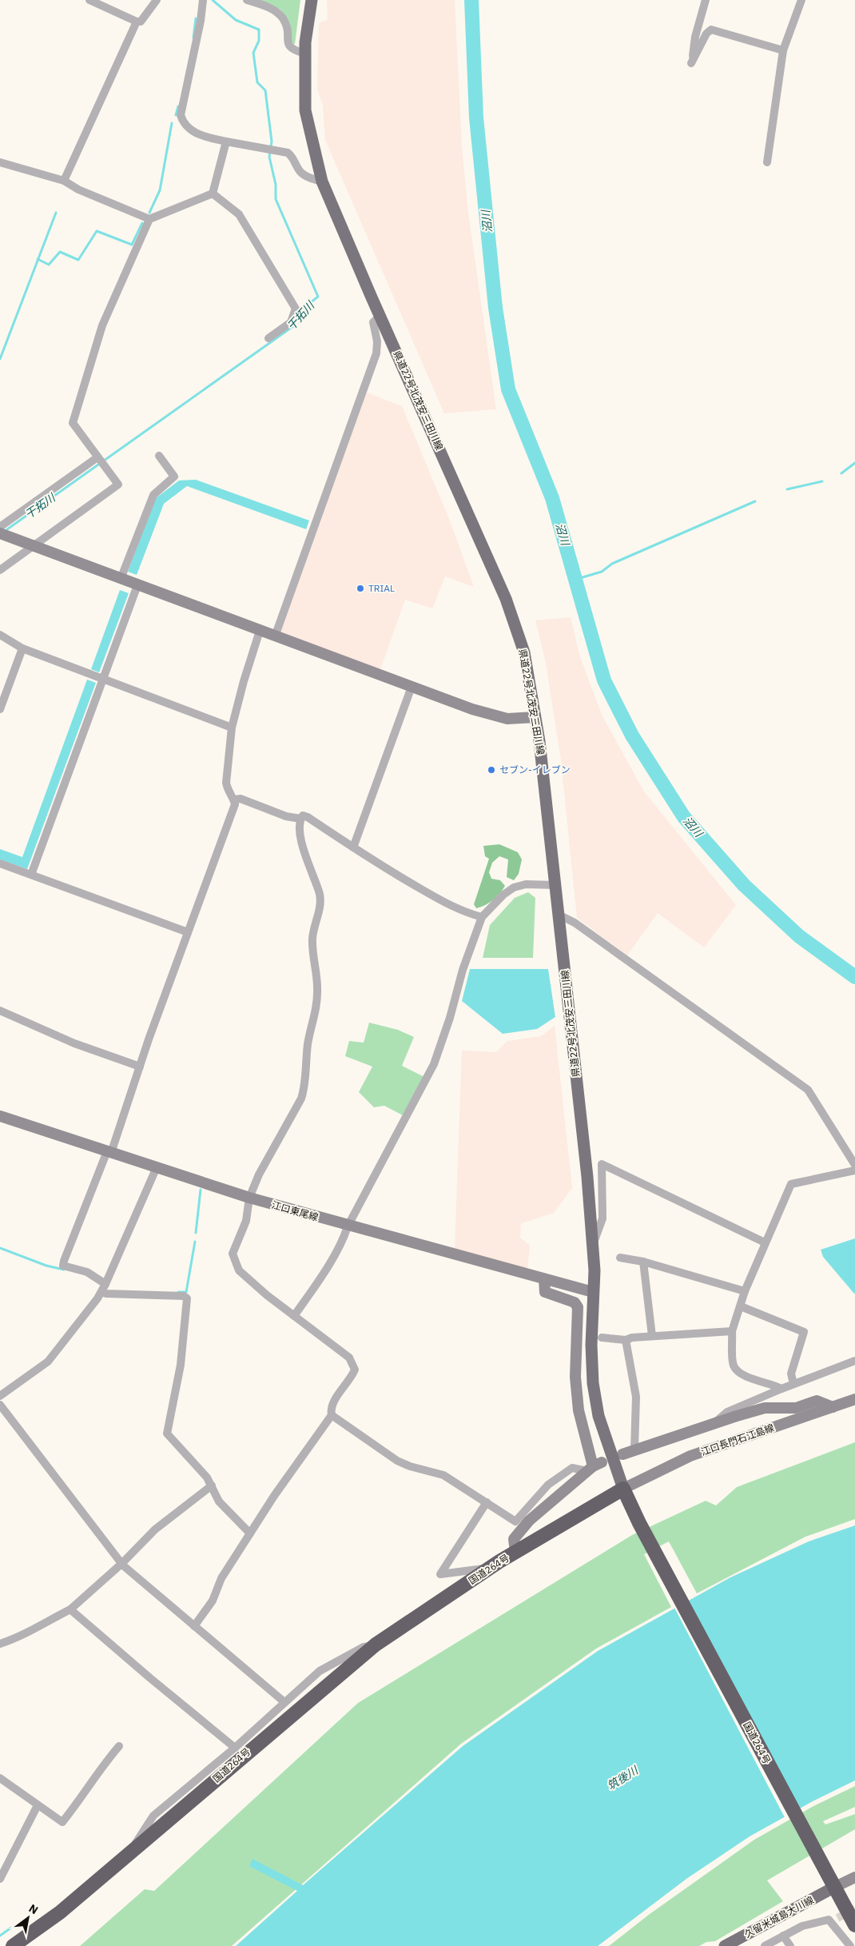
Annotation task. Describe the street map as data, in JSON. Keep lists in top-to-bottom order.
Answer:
{
  "streets": {
    "highway": ["国道264号"],
    "main road": ["県道22号北茂安三田川線", "久留米城島大川線"],
    "street": ["江口東尾線", "江口長門石江島線"]
  },
  "crossings": [
    ["県道22号北茂安三田川線", "江口東尾線"],
    ["県道22号北茂安三田川線", "江口長門石江島線"],
    ["県道22号北茂安三田川線", "国道264号"],
    ["江口長門石江島線", "国道264号"],
    ["国道264号", "久留米城島大川線"]
  ],
  "water": ["沼川", "干拓川", "筑後川"],
  "places": ["TRIAL", "セブン-イレブン"],
  "north": "top right"
}
